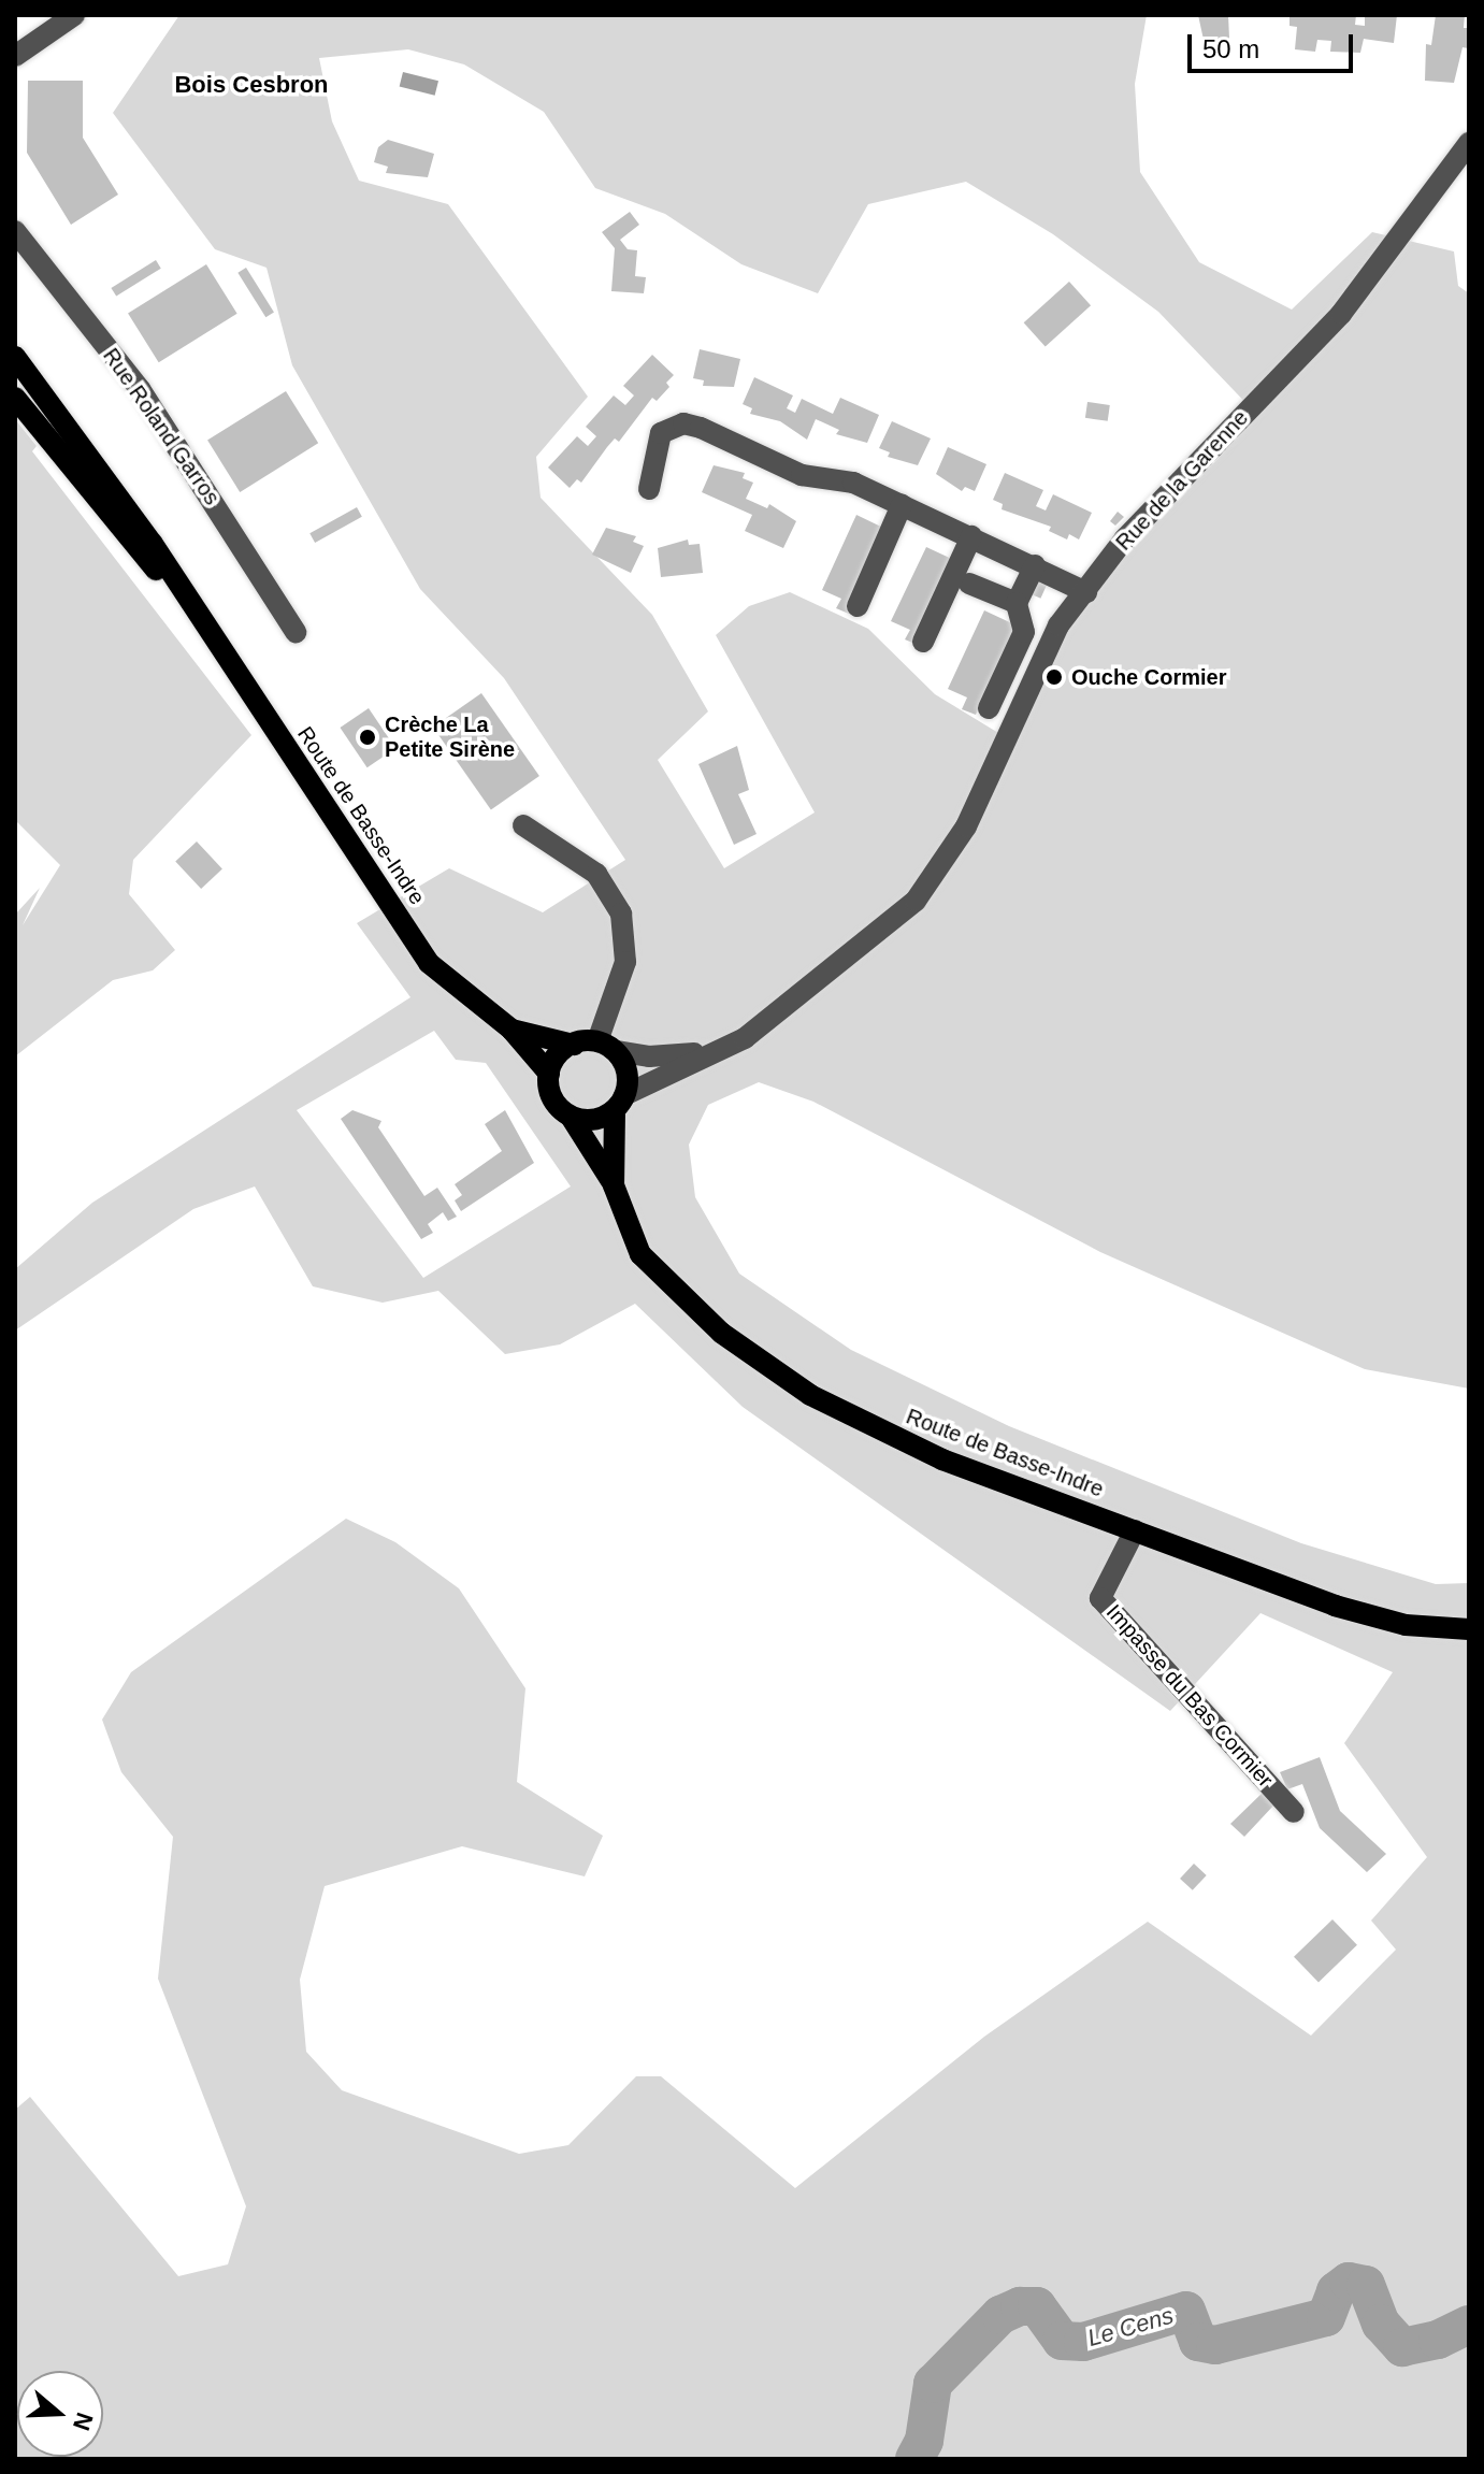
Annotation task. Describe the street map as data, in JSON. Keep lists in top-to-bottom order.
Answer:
{
  "streets": {
    "main road": ["Route de Basse-Indre"],
    "street": ["Rue Roland Garros", "Rue de la Garenne", "Impasse du Bas Cormier"]
  },
  "crossings": [
    ["Rue de la Garenne", "Route de Basse-Indre"],
    ["Route de Basse-Indre", "Impasse du Bas Cormier"]
  ],
  "districts": ["Bois Cesbron"],
  "water": ["Le Cens"],
  "places": ["Ouche Cormier", "Crèche La Petite Sirène"],
  "scale_bar": "50 m",
  "north": "right"
}
